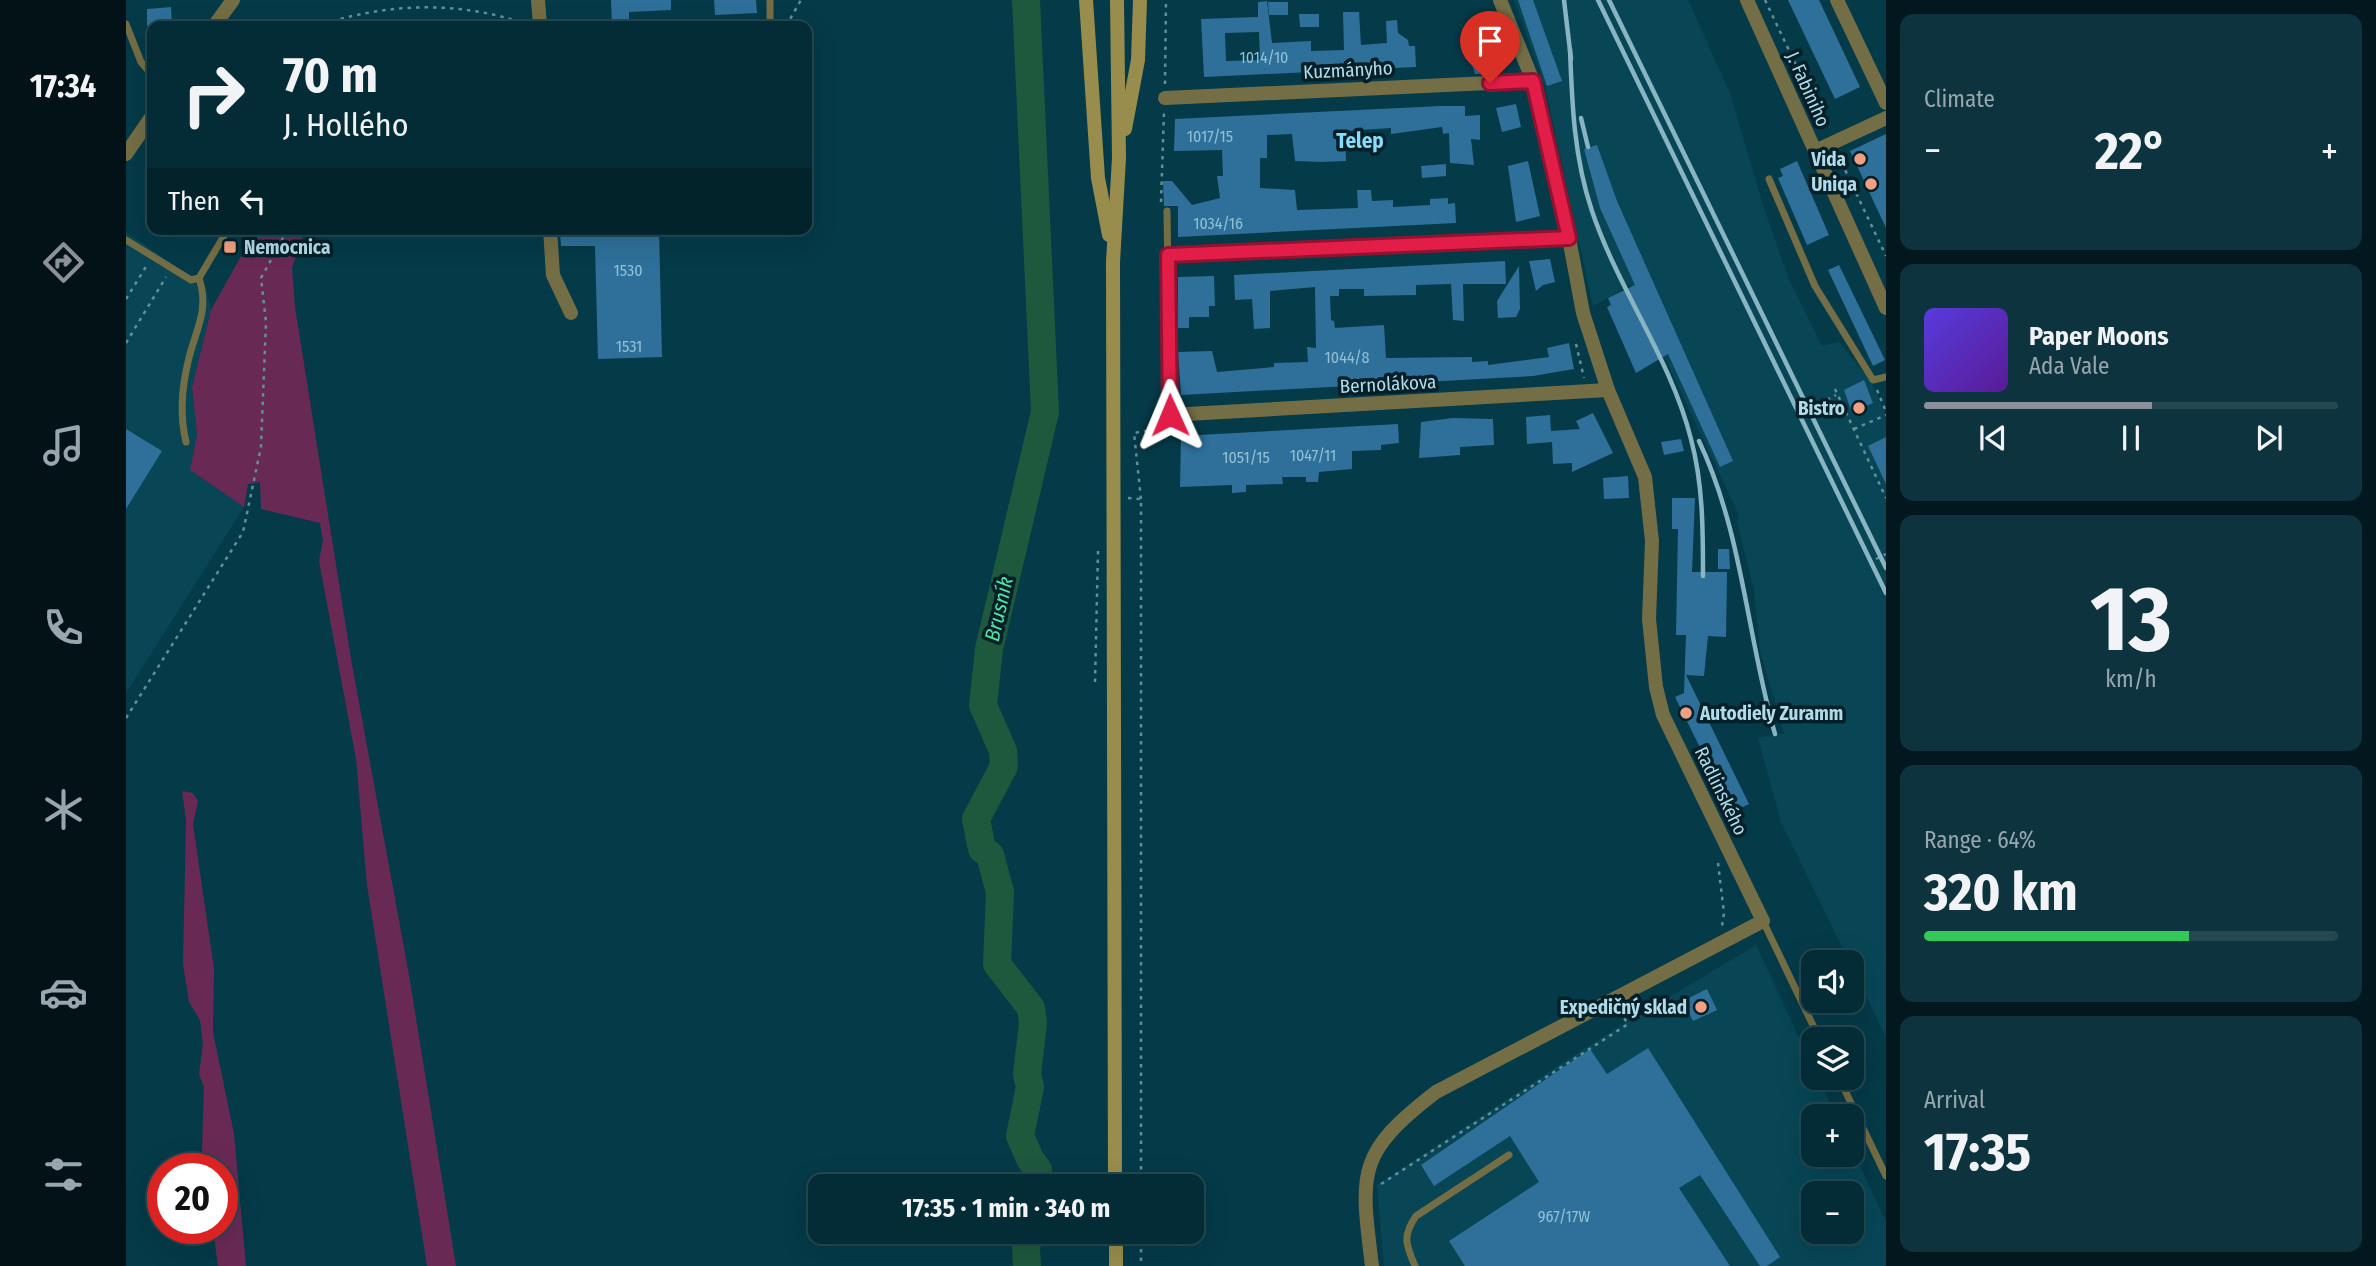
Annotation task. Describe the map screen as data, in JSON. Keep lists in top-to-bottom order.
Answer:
{
  "streets": {
    "street": [
      "Kuzmányho",
      "J. Fabiniho",
      "Bernolákova",
      "Radlinského"
    ]
  },
  "crossings": [
    ["Kuzmányho", "Radlinského"],
    ["Bernolákova", "Radlinského"]
  ],
  "districts": ["Telep"],
  "water": ["Brusník"],
  "places": {
    "other": [
      "Vida",
      "Uniqa",
      "Bistro",
      "Autodiely Zuramm",
      "Expedičný sklad"
    ],
    "transit": ["Nemocnica"]
  },
  "house_numbers": [
    "1014/10",
    "1017/15",
    "1034/16",
    "1530",
    "1531",
    "1044/8",
    "1047/11",
    "1051/15",
    "967/17W"
  ],
  "page": {
    "tabs": "17:34",
    "tile": [
      "Climate",
      ["13", "km/h"],
      ["Range · 64%", "320 km"],
      ["Arrival", "17:35"]
    ],
    "turn": ["70 m", "J. Hollého"],
    "heat": ["−", "22°", "+"],
    "then": "Then",
    "song": ["Paper Moons", "Ada Vale"],
    "map_buttons": ["+", "−"],
    "limit": "20",
    "trip": "17:35 · 1 min · 340 m"
  }
}
